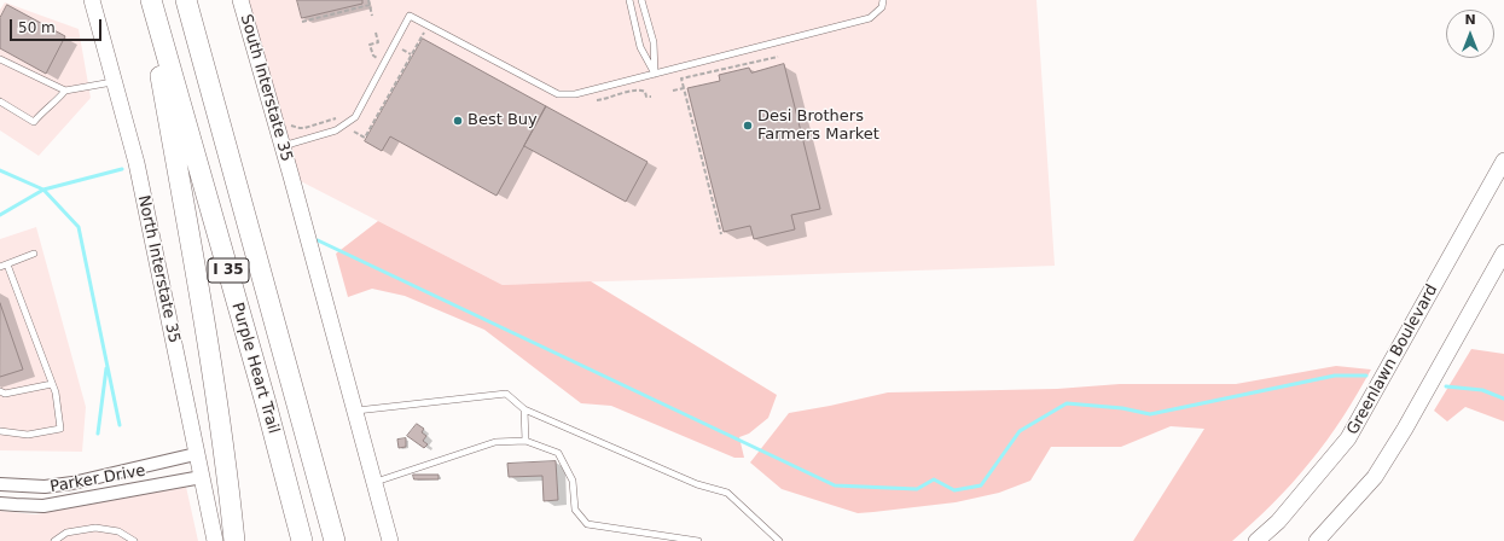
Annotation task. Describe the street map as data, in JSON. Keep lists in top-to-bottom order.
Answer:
{
  "streets": {
    "highway": ["I 35", "Purple Heart Trail"],
    "main road": ["South Interstate 35", "North Interstate 35", "Greenlawn Boulevard"],
    "street": ["Parker Drive"]
  },
  "crossings": [
    ["North Interstate 35", "Parker Drive"]
  ],
  "places": ["Best Buy", "Desi Brothers Farmers Market"],
  "scale_bar": "50 m",
  "north": "top"
}
